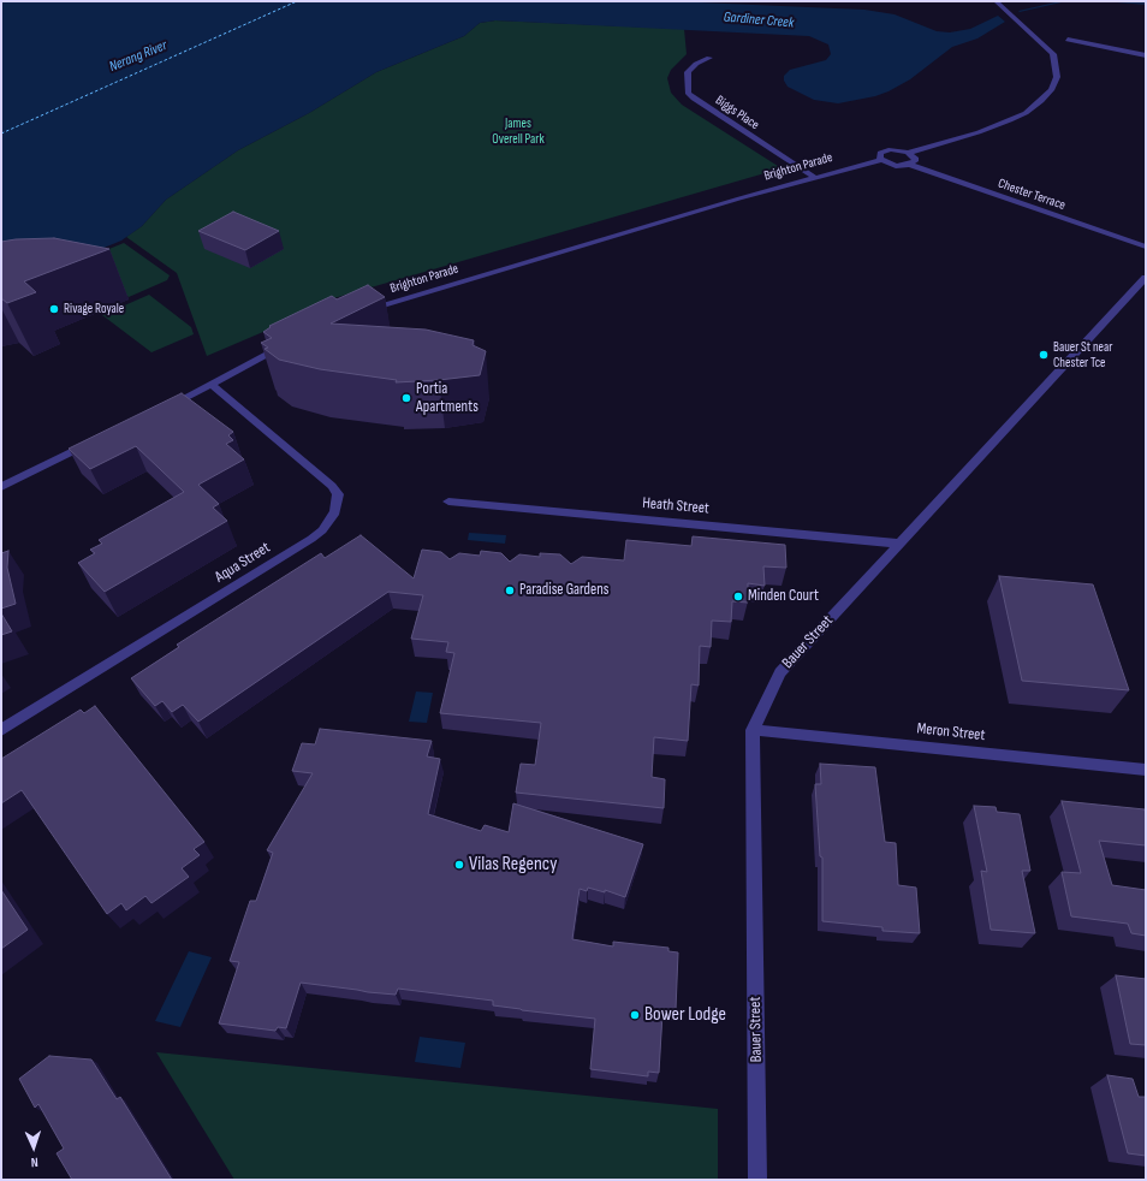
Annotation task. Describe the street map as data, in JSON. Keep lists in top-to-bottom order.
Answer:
{
  "streets": {
    "street": [
      "Biggs Place",
      "Brighton Parade",
      "Chester Terrace",
      "Heath Street",
      "Aqua Street",
      "Bauer Street",
      "Meron Street"
    ]
  },
  "crossings": [
    ["Biggs Place", "Brighton Parade"],
    ["Brighton Parade", "Chester Terrace"],
    ["Heath Street", "Bauer Street"],
    ["Bauer Street", "Meron Street"]
  ],
  "water": ["Gardiner Creek", "Nerang River"],
  "parks": ["James Overell Park"],
  "places": [
    "Rivage Royale",
    "Bauer St near Chester Tce",
    "Portia Apartments",
    "Paradise Gardens",
    "Minden Court",
    "Vilas Regency",
    "Bower Lodge"
  ],
  "north": "bottom"
}
